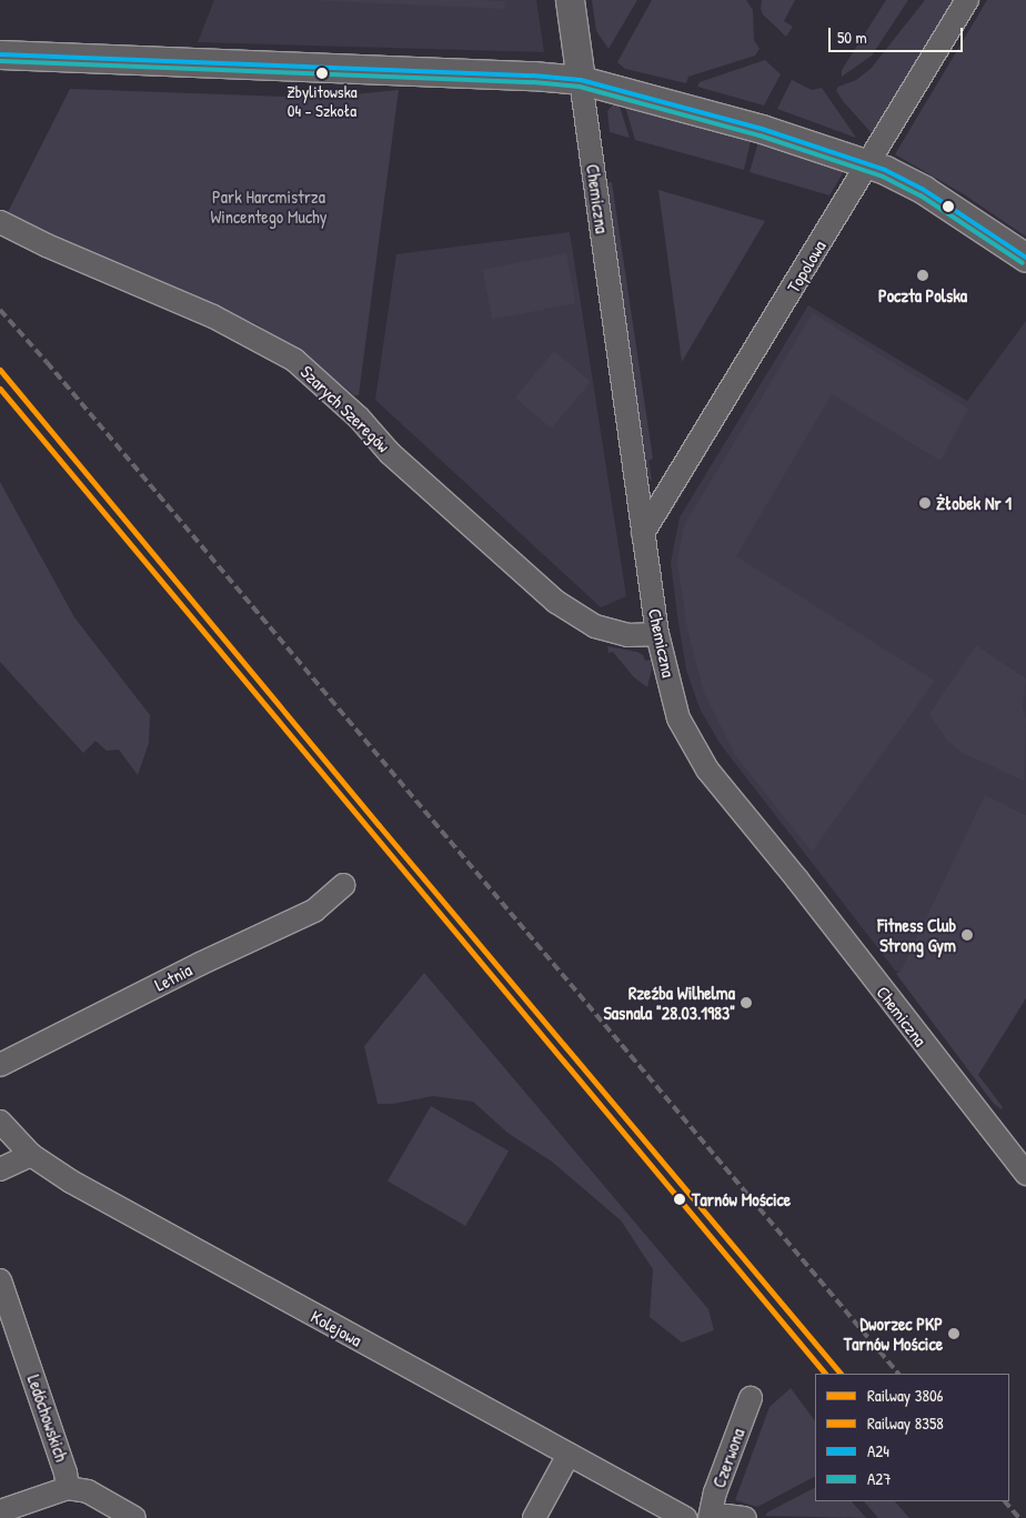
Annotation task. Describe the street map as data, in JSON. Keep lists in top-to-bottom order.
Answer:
{
  "streets": {
    "street": [
      "Chemiczna",
      "Topolowa",
      "Szarych Szeregów",
      "Letnia",
      "Kolejowa",
      "Ledóchowskich",
      "Czerwona"
    ]
  },
  "crossings": [
    ["Chemiczna", "Topolowa"],
    ["Chemiczna", "Szarych Szeregów"]
  ],
  "parks": ["Park Harcmistrza Wincentego Muchy"],
  "places": [
    "Zbylitowska 04 - Szkoła",
    "Poczta Polska",
    "Żłobek Nr 1",
    "Fitness Club Strong Gym",
    "Rzeźba Wilhelma Sasnala \"28.03.1983\"",
    "Tarnów Mościce",
    "Dworzec PKP Tarnów Mościce"
  ],
  "lines": [
    "transit line A24",
    "transit line A27",
    "rail line 3806",
    "rail line 8358"
  ],
  "legend": [
    "Railway 3806",
    "Railway 8358",
    "A24",
    "A27"
  ],
  "scale_bar": "50 m"
}
